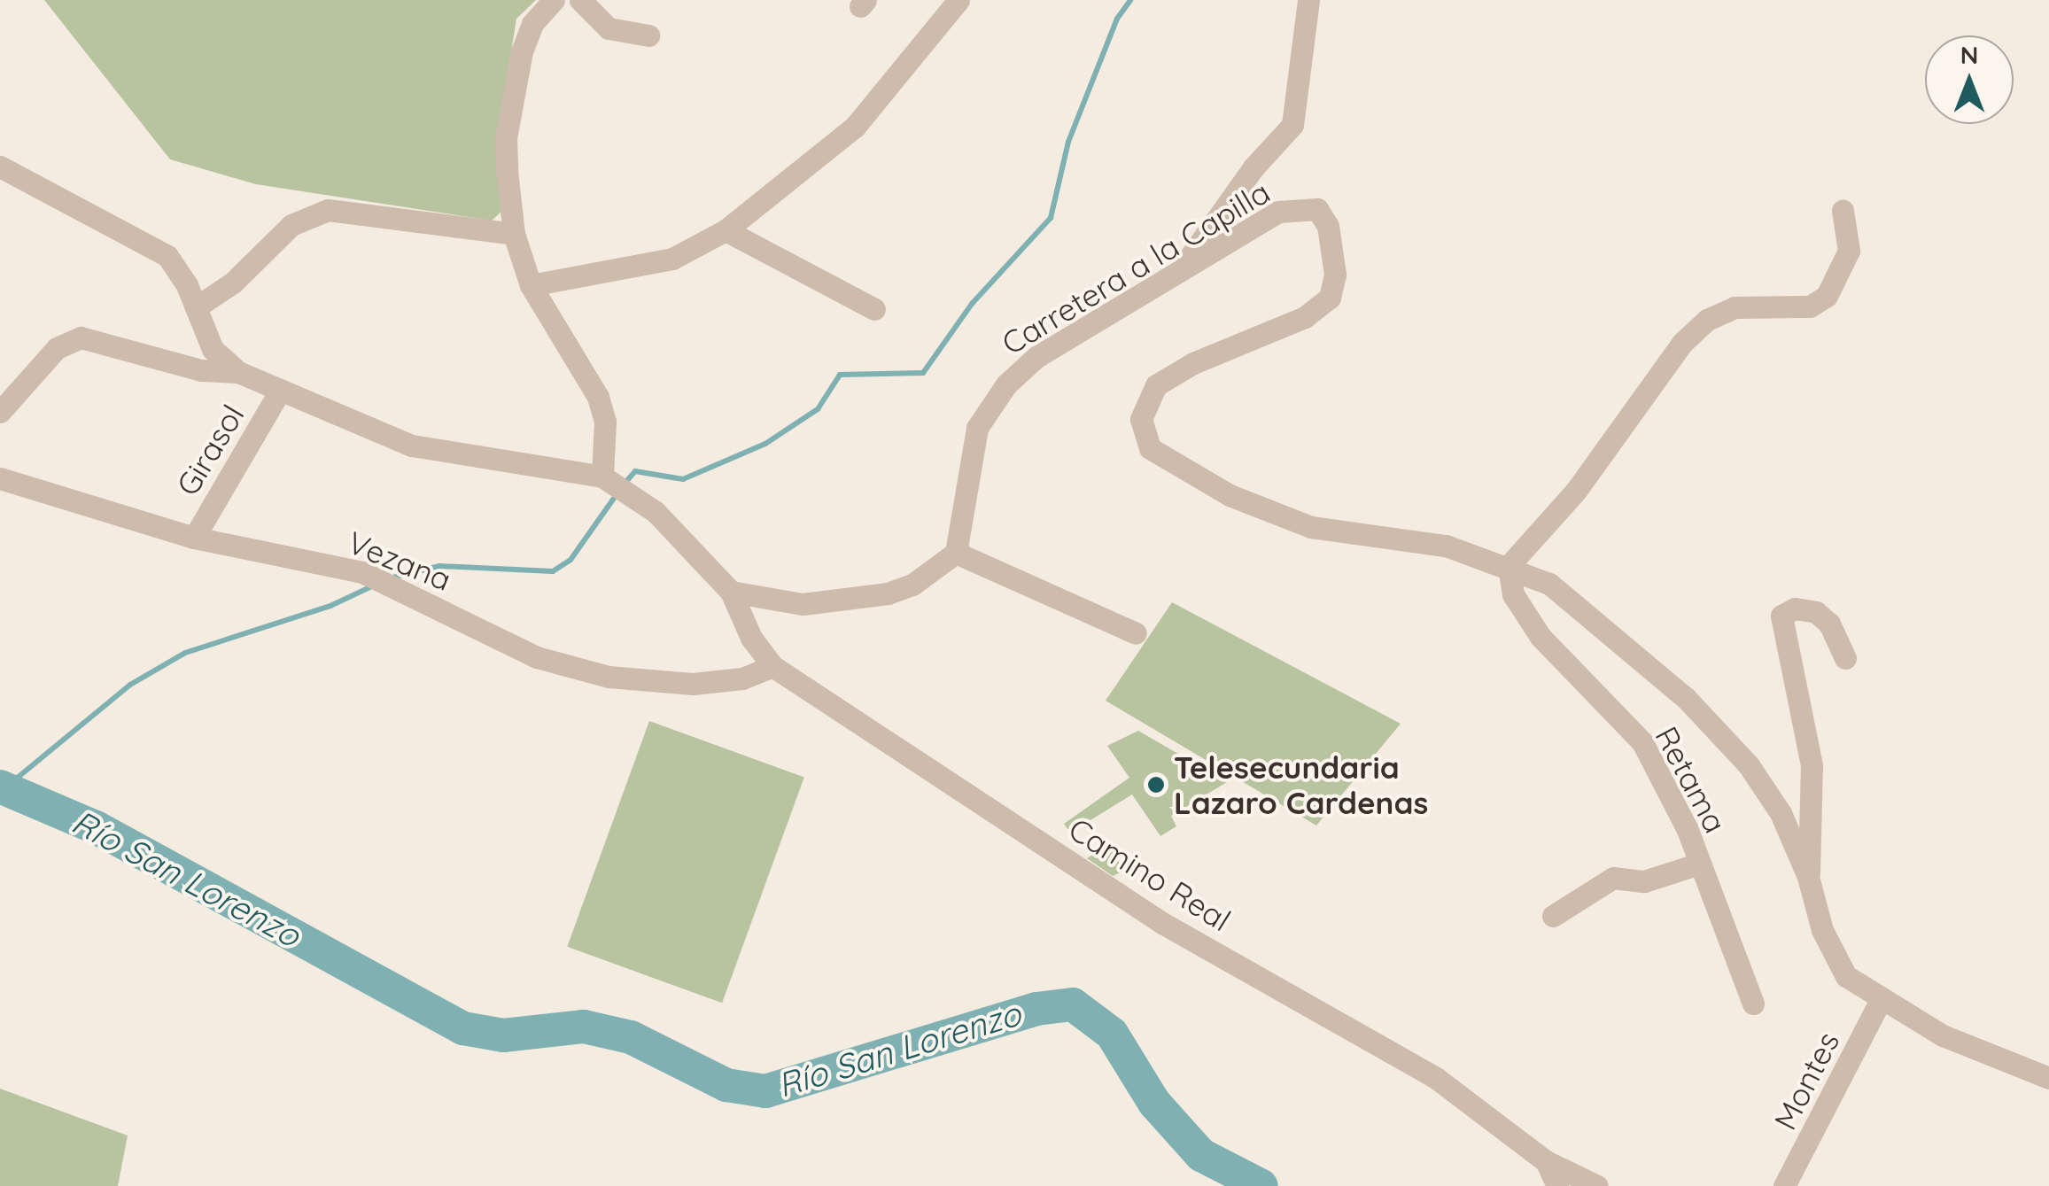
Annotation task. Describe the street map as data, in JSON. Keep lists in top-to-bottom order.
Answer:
{
  "streets": {
    "street": [
      "Carretera a la Capilla",
      "Girasol",
      "Vezana",
      "Retama",
      "Camino Real",
      "Montes"
    ]
  },
  "crossings": [
    ["Carretera a la Capilla", "Retama"],
    ["Carretera a la Capilla", "Montes"],
    ["Girasol", "Vezana"],
    ["Vezana", "Camino Real"]
  ],
  "water": ["Río San Lorenzo"],
  "places": ["Telesecundaria Lazaro Cardenas"],
  "north": "top"
}
